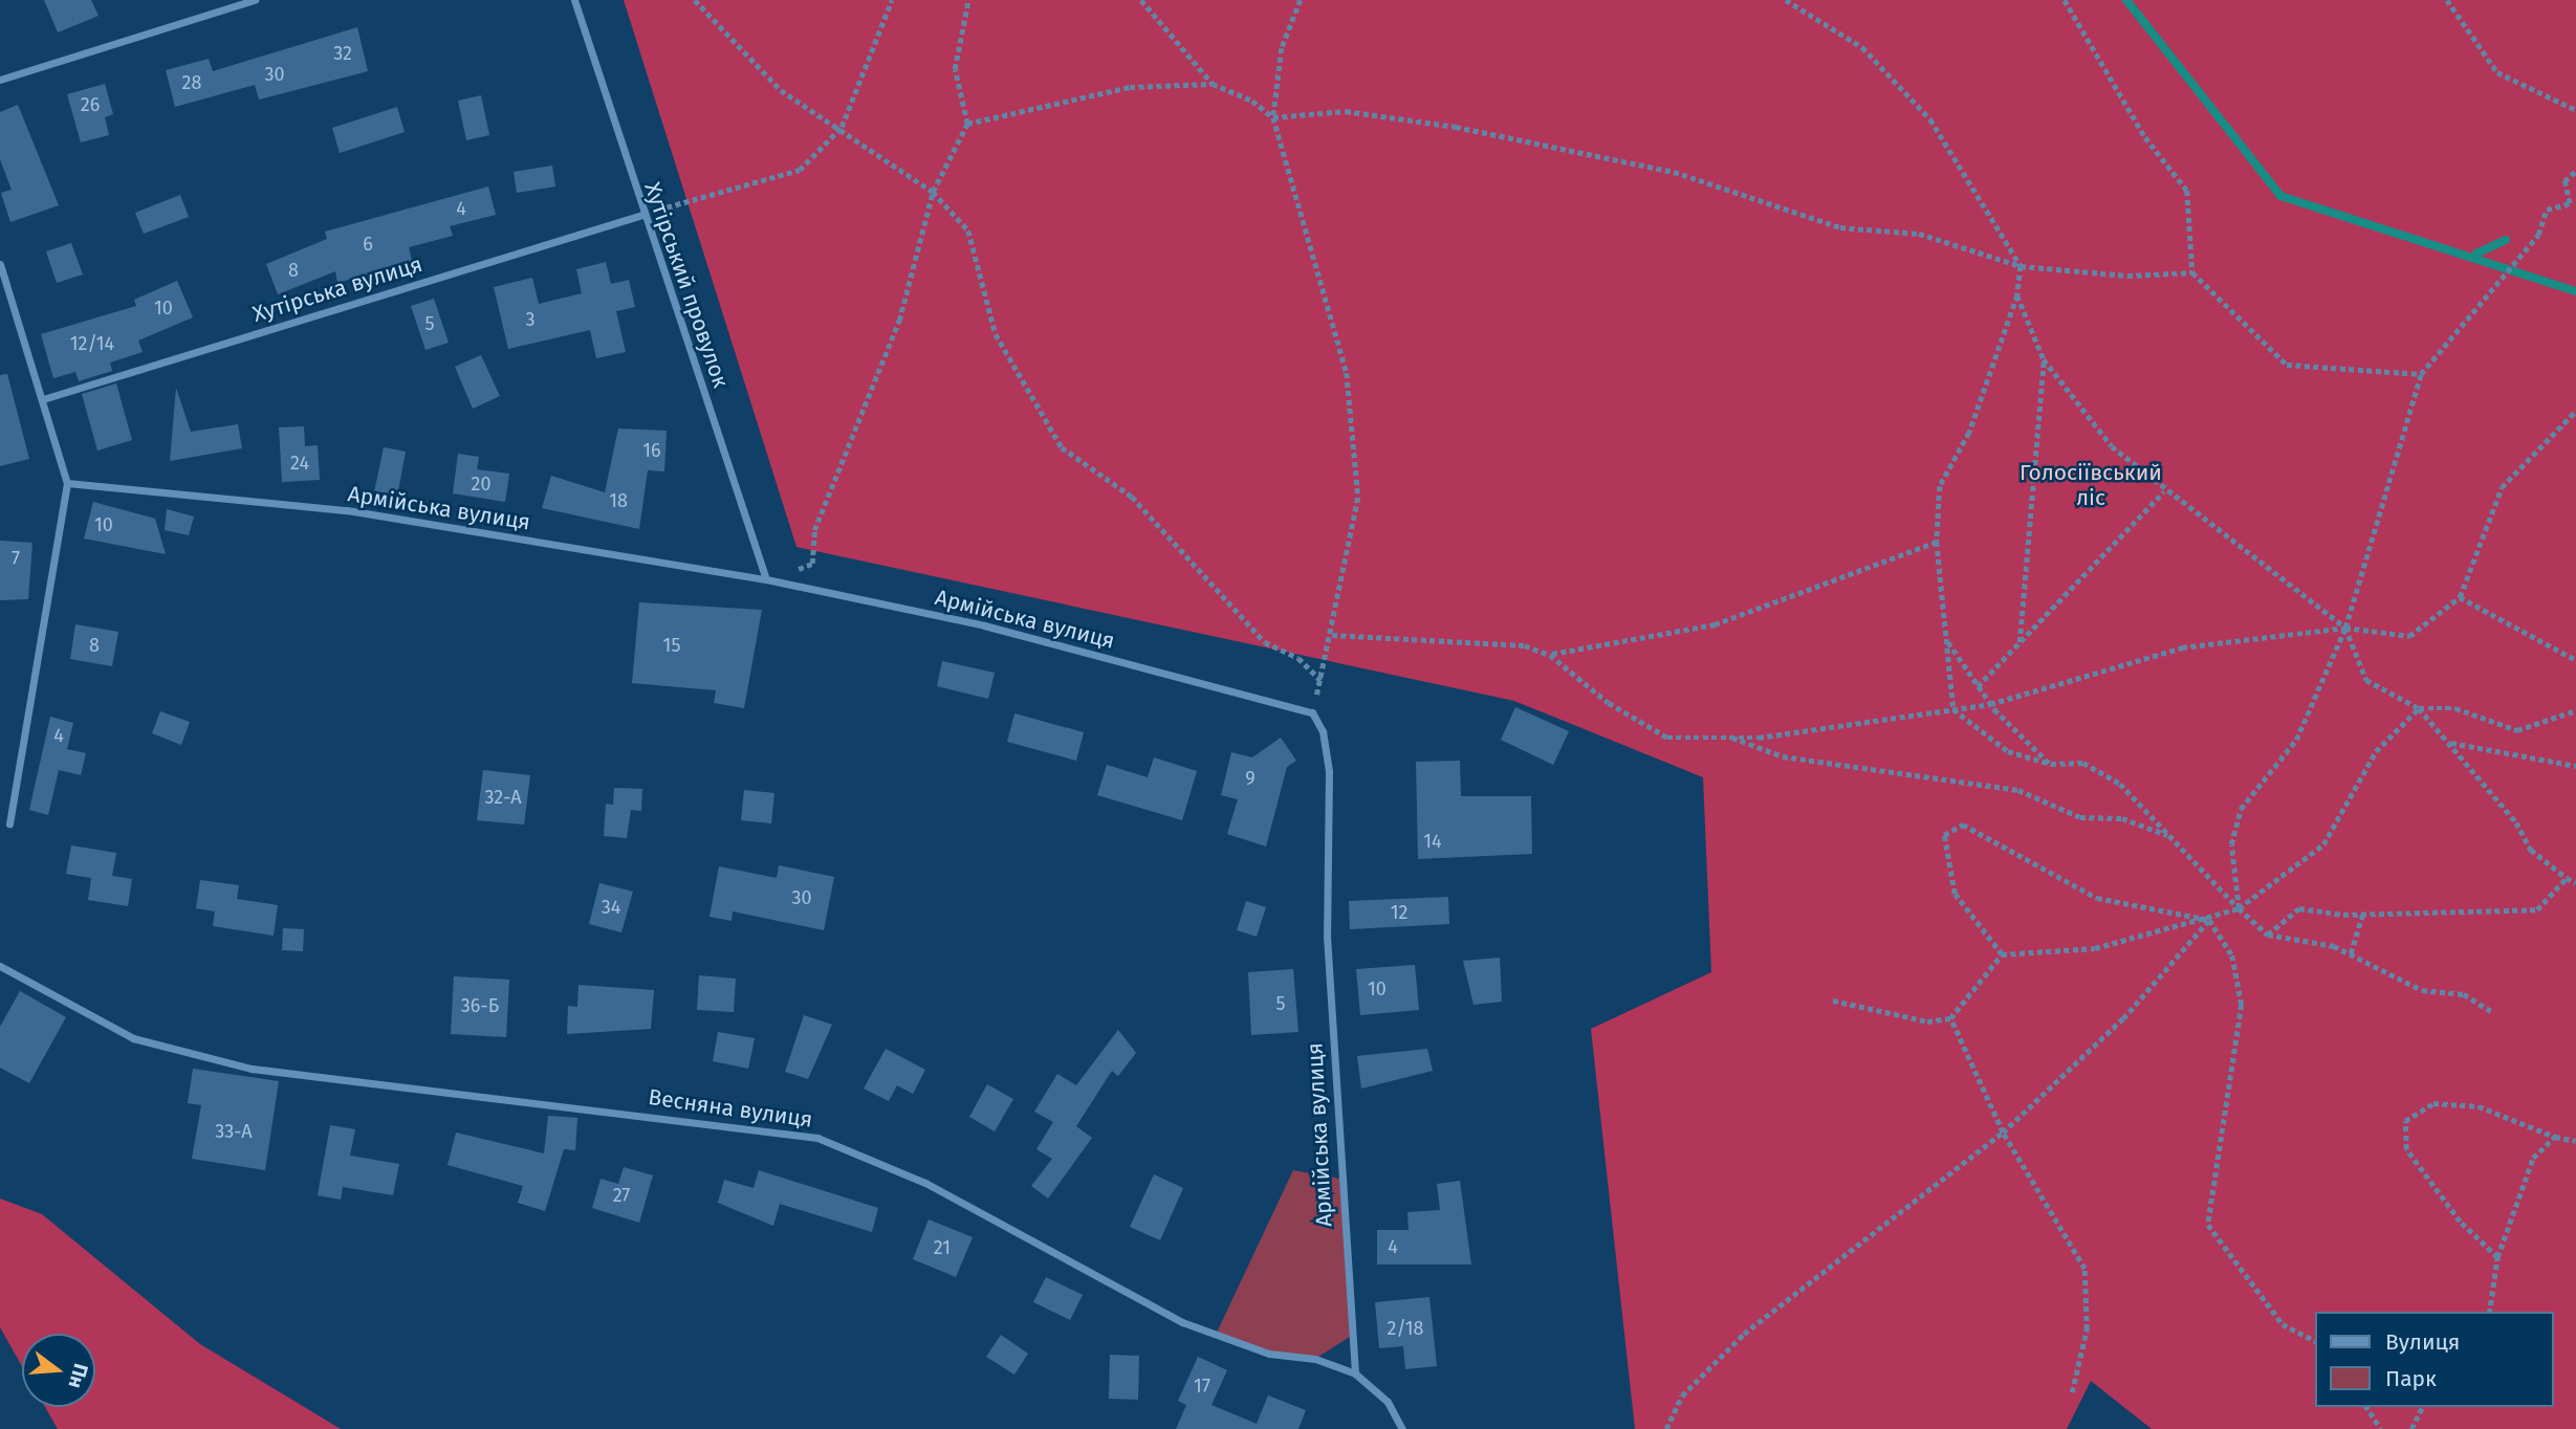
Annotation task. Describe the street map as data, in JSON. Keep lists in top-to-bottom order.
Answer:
{
  "streets": {
    "street": [
      "Хутірський провулок",
      "Хутірська вулиця",
      "Армійська вулиця",
      "Весняна вулиця"
    ]
  },
  "crossings": [
    ["Хутірський провулок", "Хутірська вулиця"],
    ["Хутірський провулок", "Армійська вулиця"],
    ["Армійська вулиця", "Весняна вулиця"]
  ],
  "parks": ["Голосіївський ліс"],
  "house_numbers": [
    "32",
    "30",
    "28",
    "26",
    "4",
    "6",
    "8",
    "10",
    "3",
    "5",
    "12/14",
    "16",
    "24",
    "20",
    "18",
    "10",
    "7",
    "8",
    "15",
    "4",
    "9",
    "32-А",
    "14",
    "30",
    "34",
    "12",
    "10",
    "5",
    "36-Б",
    "33-А",
    "27",
    "4",
    "21",
    "2/18",
    "17"
  ],
  "legend": ["Вулиця", "Парк"],
  "north": "right"
}
